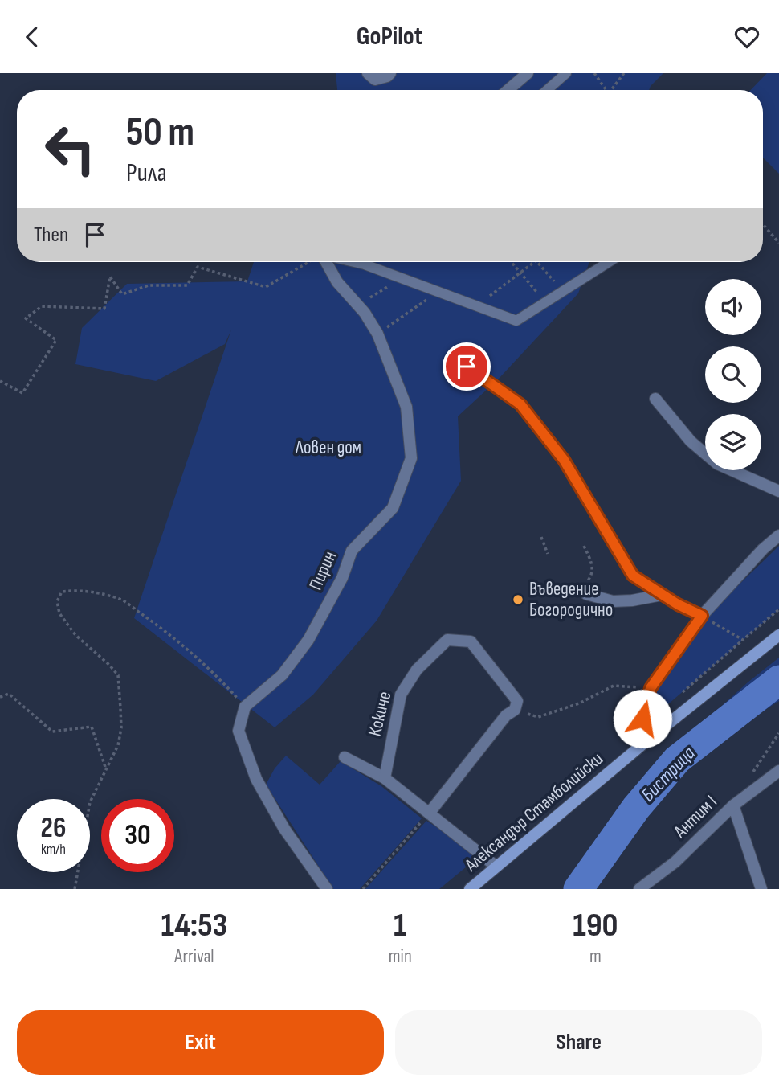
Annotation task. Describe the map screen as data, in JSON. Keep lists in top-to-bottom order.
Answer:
{
  "streets": {
    "street": [
      "Пирин",
      "Кокиче",
      "Александър Стамболийски",
      "Антим I"
    ]
  },
  "water": ["Бистрица"],
  "parks": ["Ловен дом"],
  "places": ["Въведение Богородично"],
  "page": {
    "header": "GoPilot",
    "turn": ["50 m", "Рила"],
    "then": "Then",
    "speed": "26 km/h",
    "limit": "30",
    "eta": [
      "14:53",
      "Arrival",
      "1",
      "min",
      "190",
      "m"
    ],
    "buttons": ["Exit", "Share"]
  }
}
